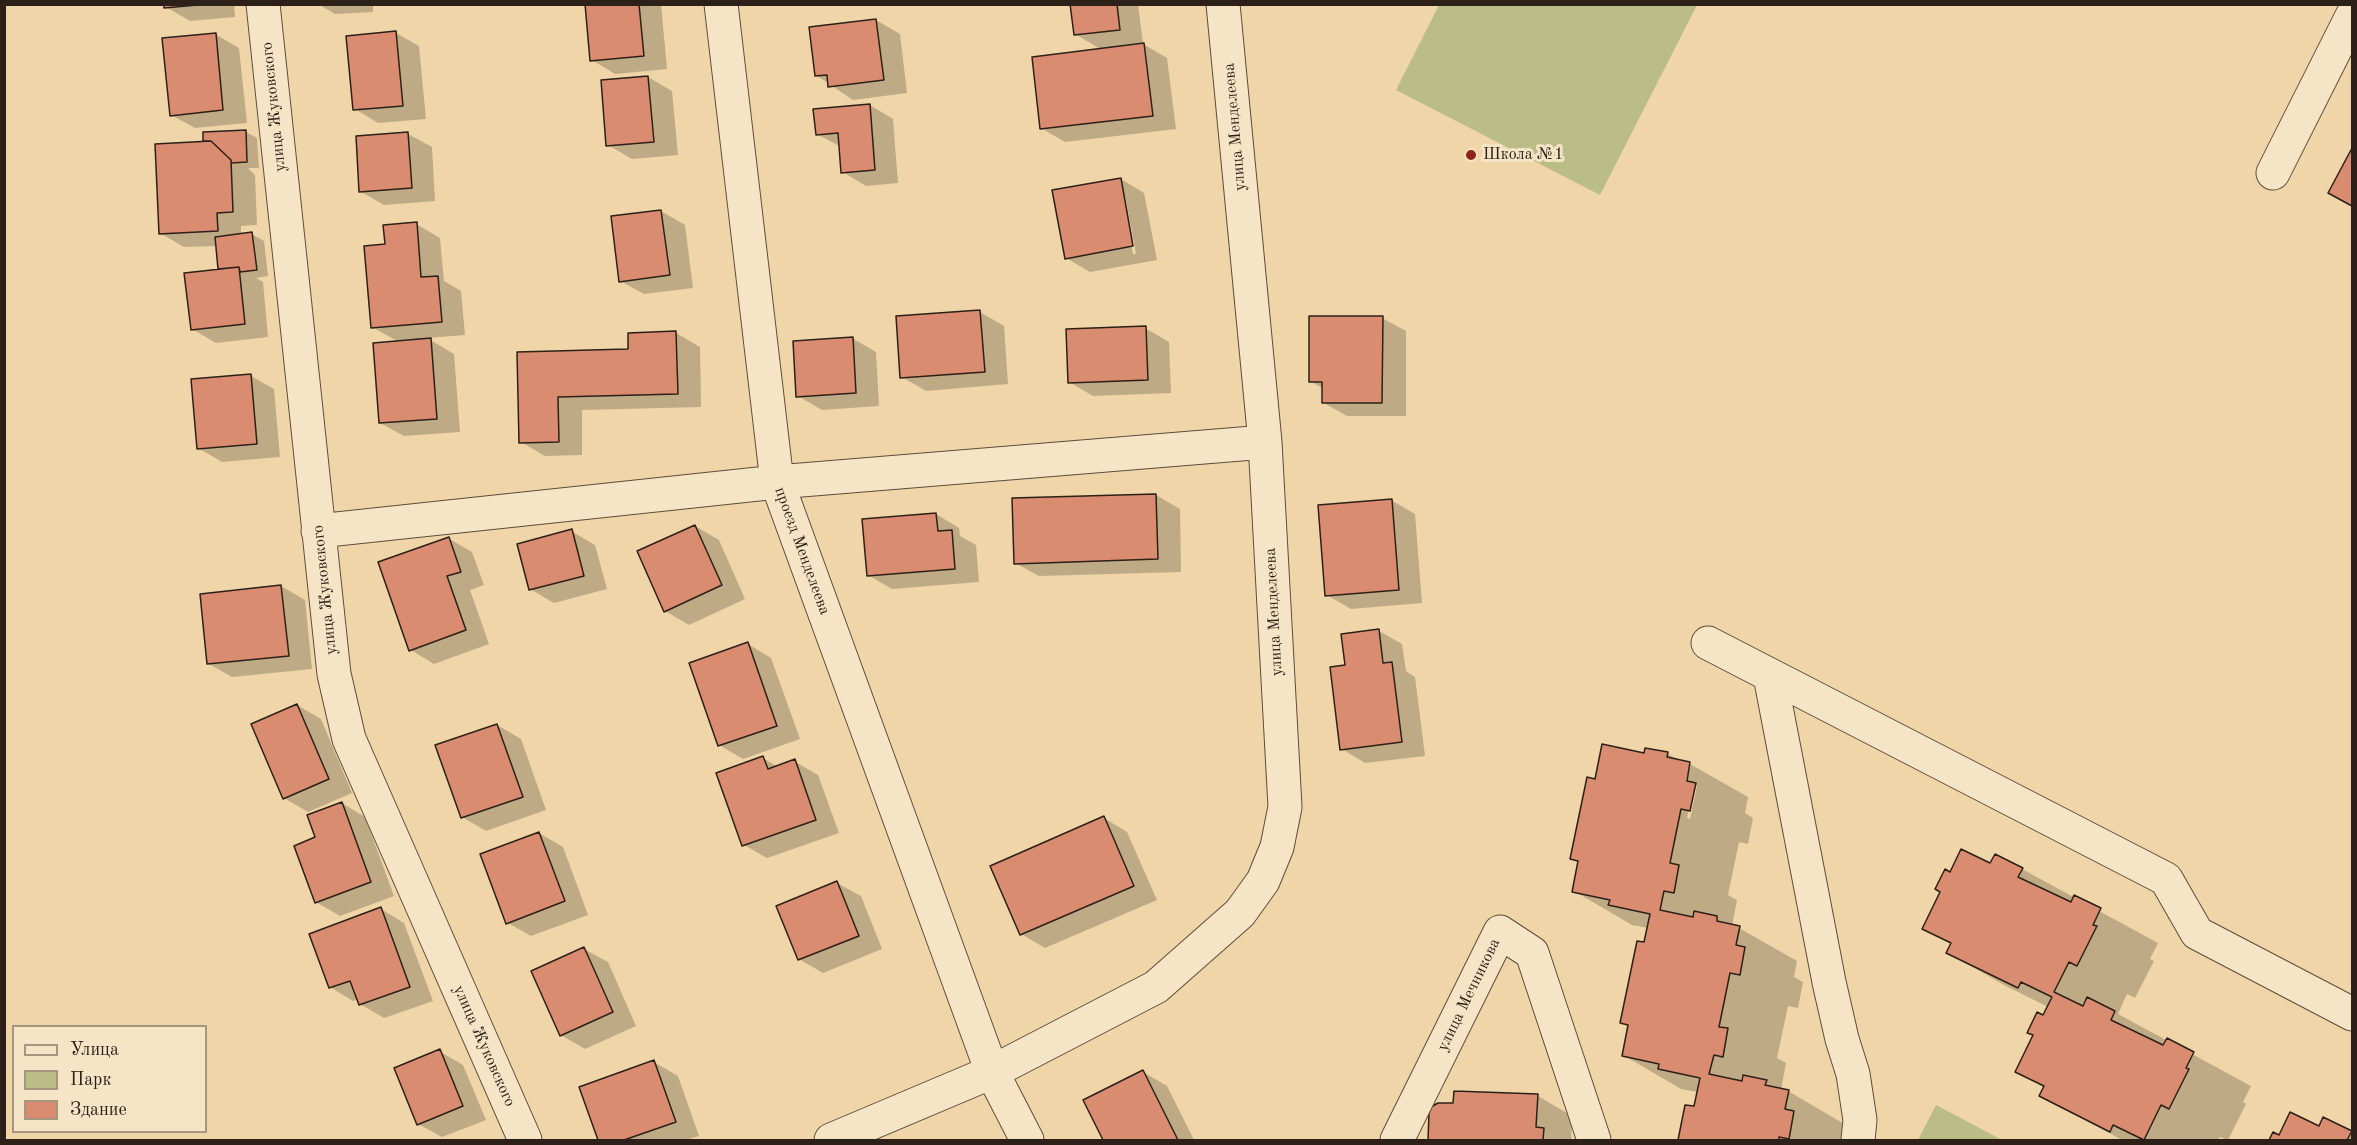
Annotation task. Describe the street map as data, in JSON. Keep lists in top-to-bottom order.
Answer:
{
  "streets": {
    "street": [
      "улица Жуковского",
      "улица Менделеева",
      "проезд Менделеева",
      "улица Мечникова"
    ]
  },
  "crossings": [
    ["улица Менделеева", "проезд Менделеева"]
  ],
  "places": ["Школа №1"],
  "legend": ["Улица", "Парк", "Здание"]
}
